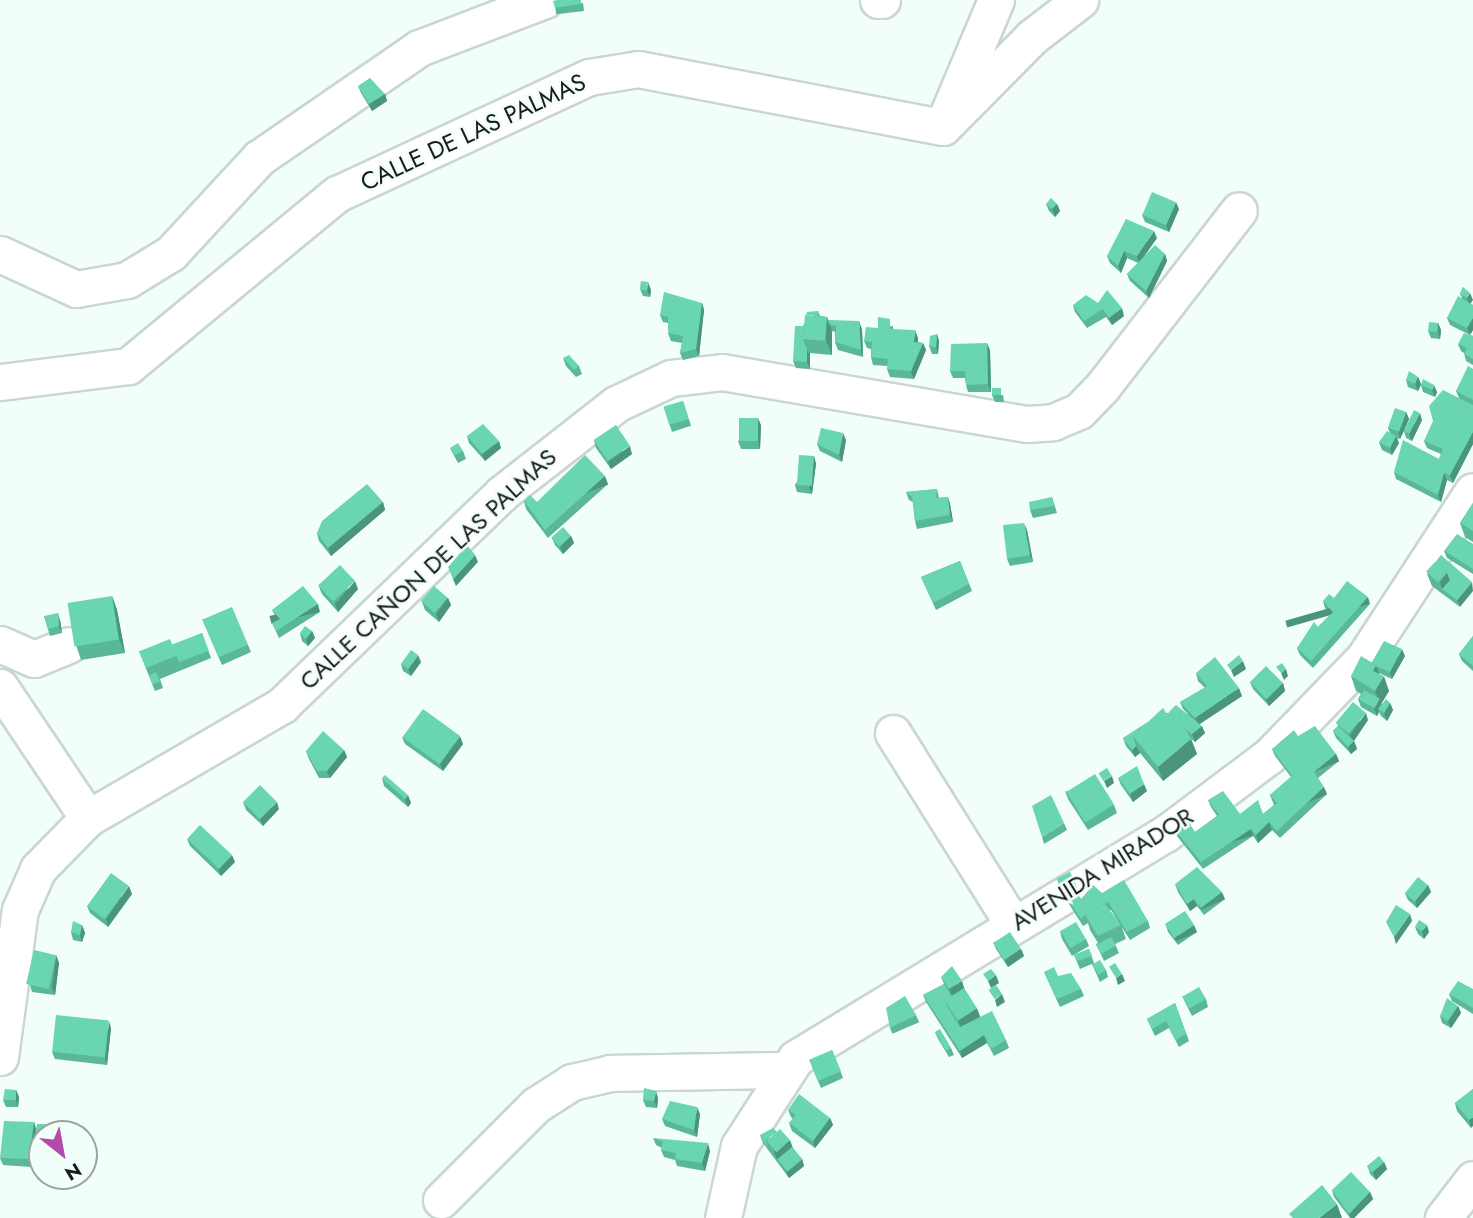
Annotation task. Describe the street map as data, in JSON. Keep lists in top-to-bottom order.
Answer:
{
  "streets": {
    "street": ["CALLE DE LAS PALMAS", "CALLE CAÑON DE LAS PALMAS", "AVENIDA MIRADOR"]
  },
  "north": "bottom right"
}
